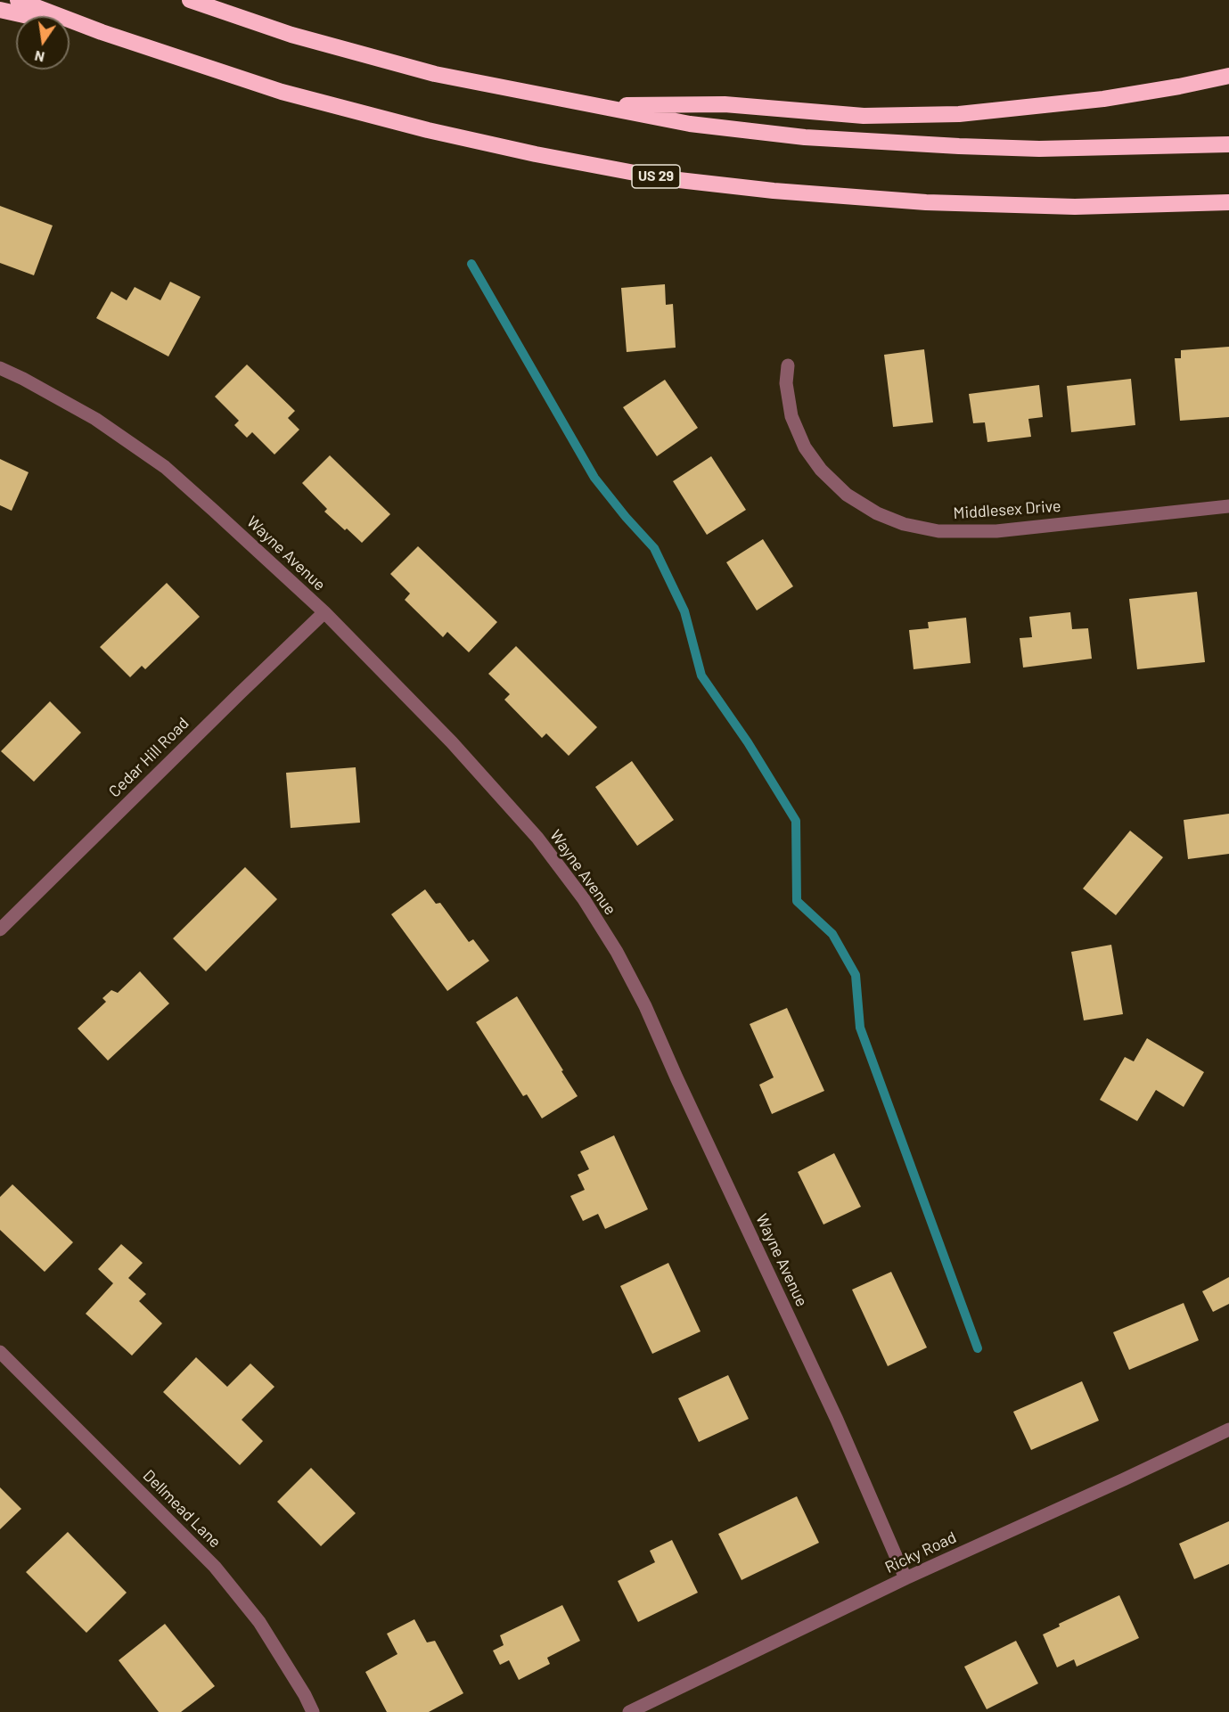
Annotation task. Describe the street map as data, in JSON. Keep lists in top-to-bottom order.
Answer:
{
  "streets": {
    "highway": ["US 29"],
    "street": [
      "Middlesex Drive",
      "Wayne Avenue",
      "Cedar Hill Road",
      "Dellmead Lane",
      "Ricky Road"
    ]
  },
  "crossings": [
    ["Wayne Avenue", "Cedar Hill Road"],
    ["Wayne Avenue", "Ricky Road"]
  ],
  "north": "bottom"
}
